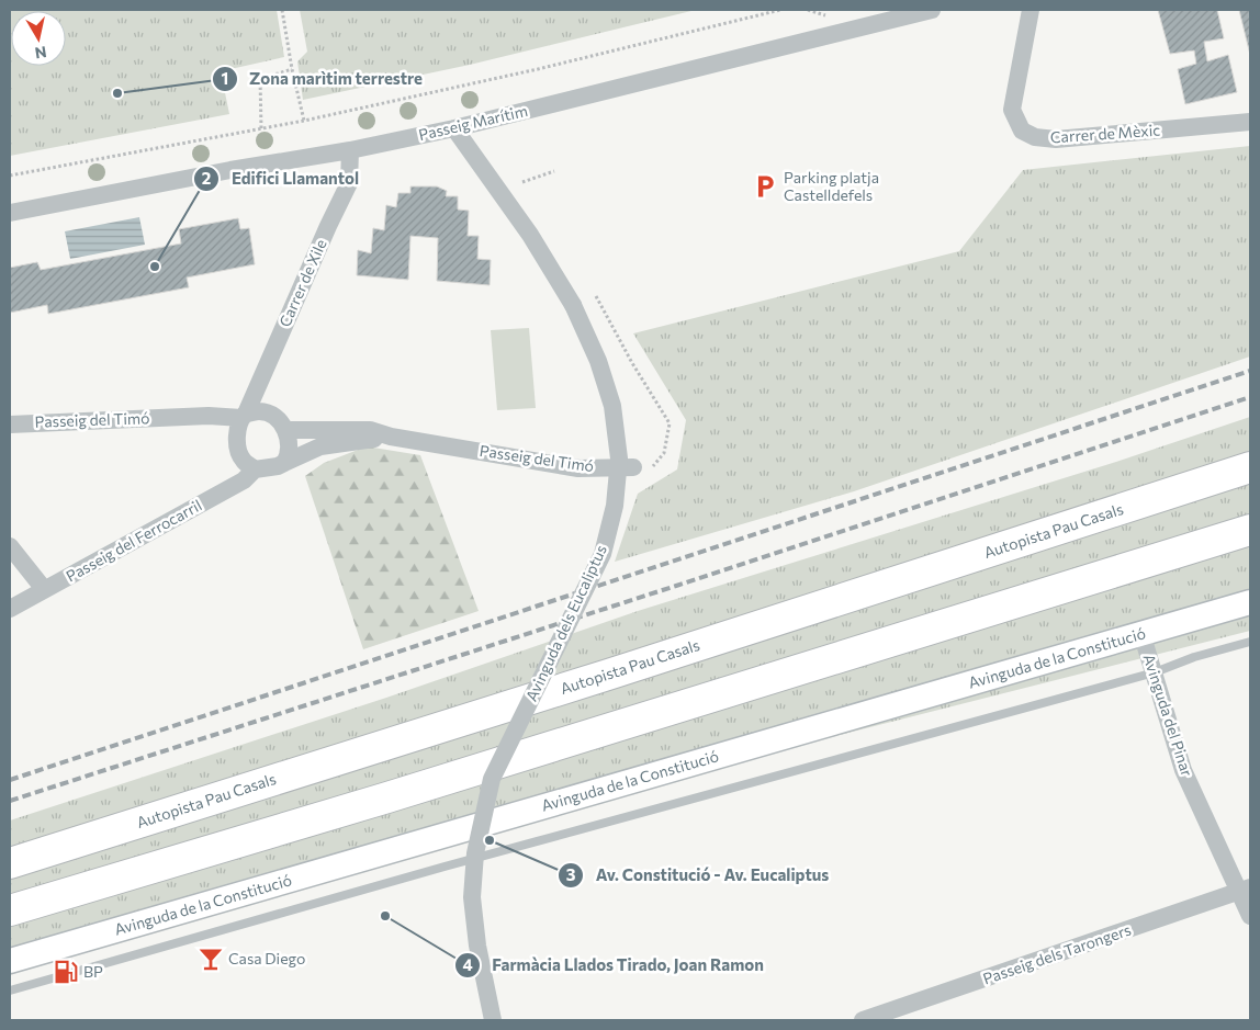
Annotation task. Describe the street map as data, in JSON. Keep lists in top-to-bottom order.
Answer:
{
  "streets": {
    "highway": ["Autopista Pau Casals"],
    "street": [
      "Passeig Marítim",
      "Carrer de Mèxic",
      "Carrer de Xile",
      "Passeig del Timó",
      "Passeig del Ferrocarril",
      "Avinguda dels Eucaliptus",
      "Avinguda de la Constitució",
      "Avinguda del Pinar",
      "Passeig dels Tarongers"
    ]
  },
  "crossings": [
    ["Passeig Marítim", "Carrer de Xile"],
    ["Passeig Marítim", "Avinguda dels Eucaliptus"],
    ["Carrer de Xile", "Passeig del Timó"],
    ["Carrer de Xile", "Passeig del Ferrocarril"],
    ["Passeig del Timó", "Passeig del Ferrocarril"],
    ["Avinguda de la Constitució", "Avinguda del Pinar"],
    ["Avinguda del Pinar", "Passeig dels Tarongers"]
  ],
  "places": {
    "other": [
      "Zona marìtim terrestre",
      "Edifici Llamantol",
      "Av. Constitució - Av. Eucaliptus",
      "Farmàcia Llados Tirado, Joan Ramon"
    ],
    "parking": ["Parking platja Castelldefels"],
    "bar": ["Casa Diego"],
    "fuel station": ["BP"]
  },
  "north": "bottom"
}
